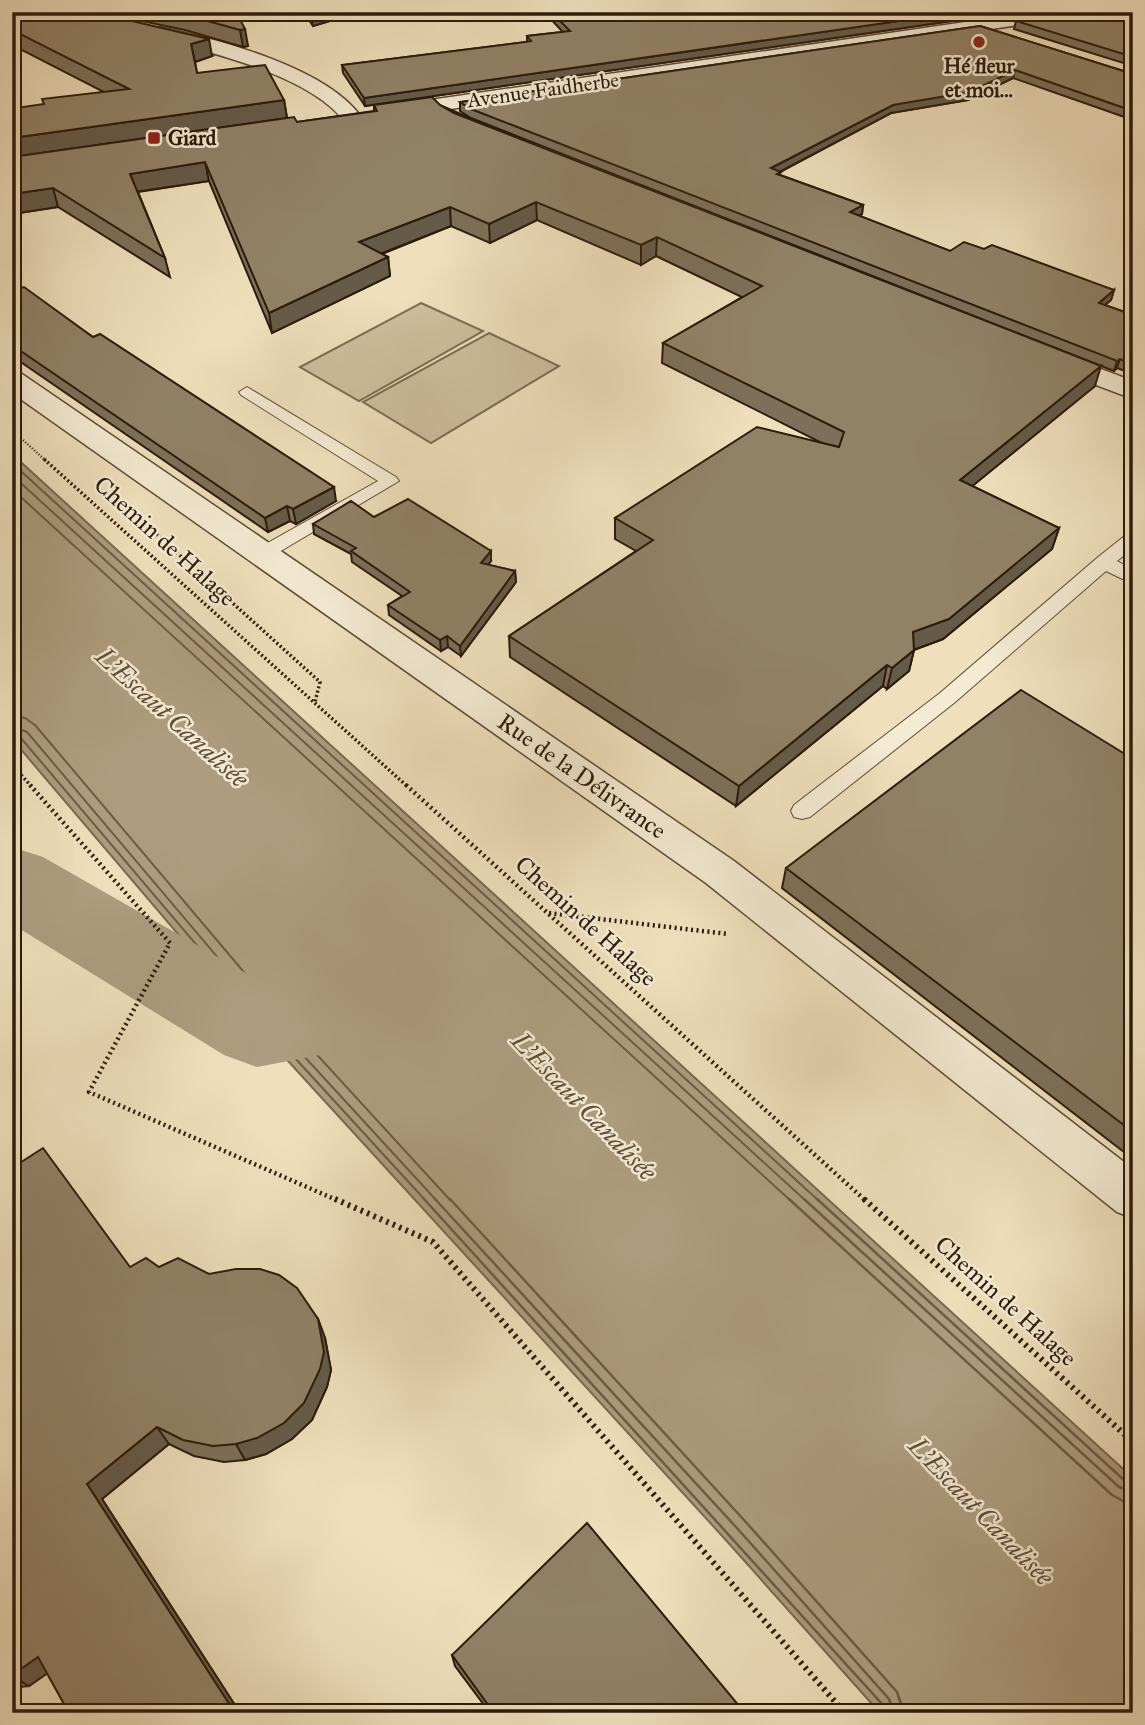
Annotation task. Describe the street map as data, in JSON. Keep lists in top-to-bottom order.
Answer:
{
  "streets": {
    "street": ["Avenue Faidherbe", "Rue de la Délivrance"],
    "path": ["Chemin de Halage"]
  },
  "water": ["L'Escaut Canalisée"],
  "places": {
    "other": ["Hé fleur et moi..."],
    "transit": ["Giard"]
  }
}
